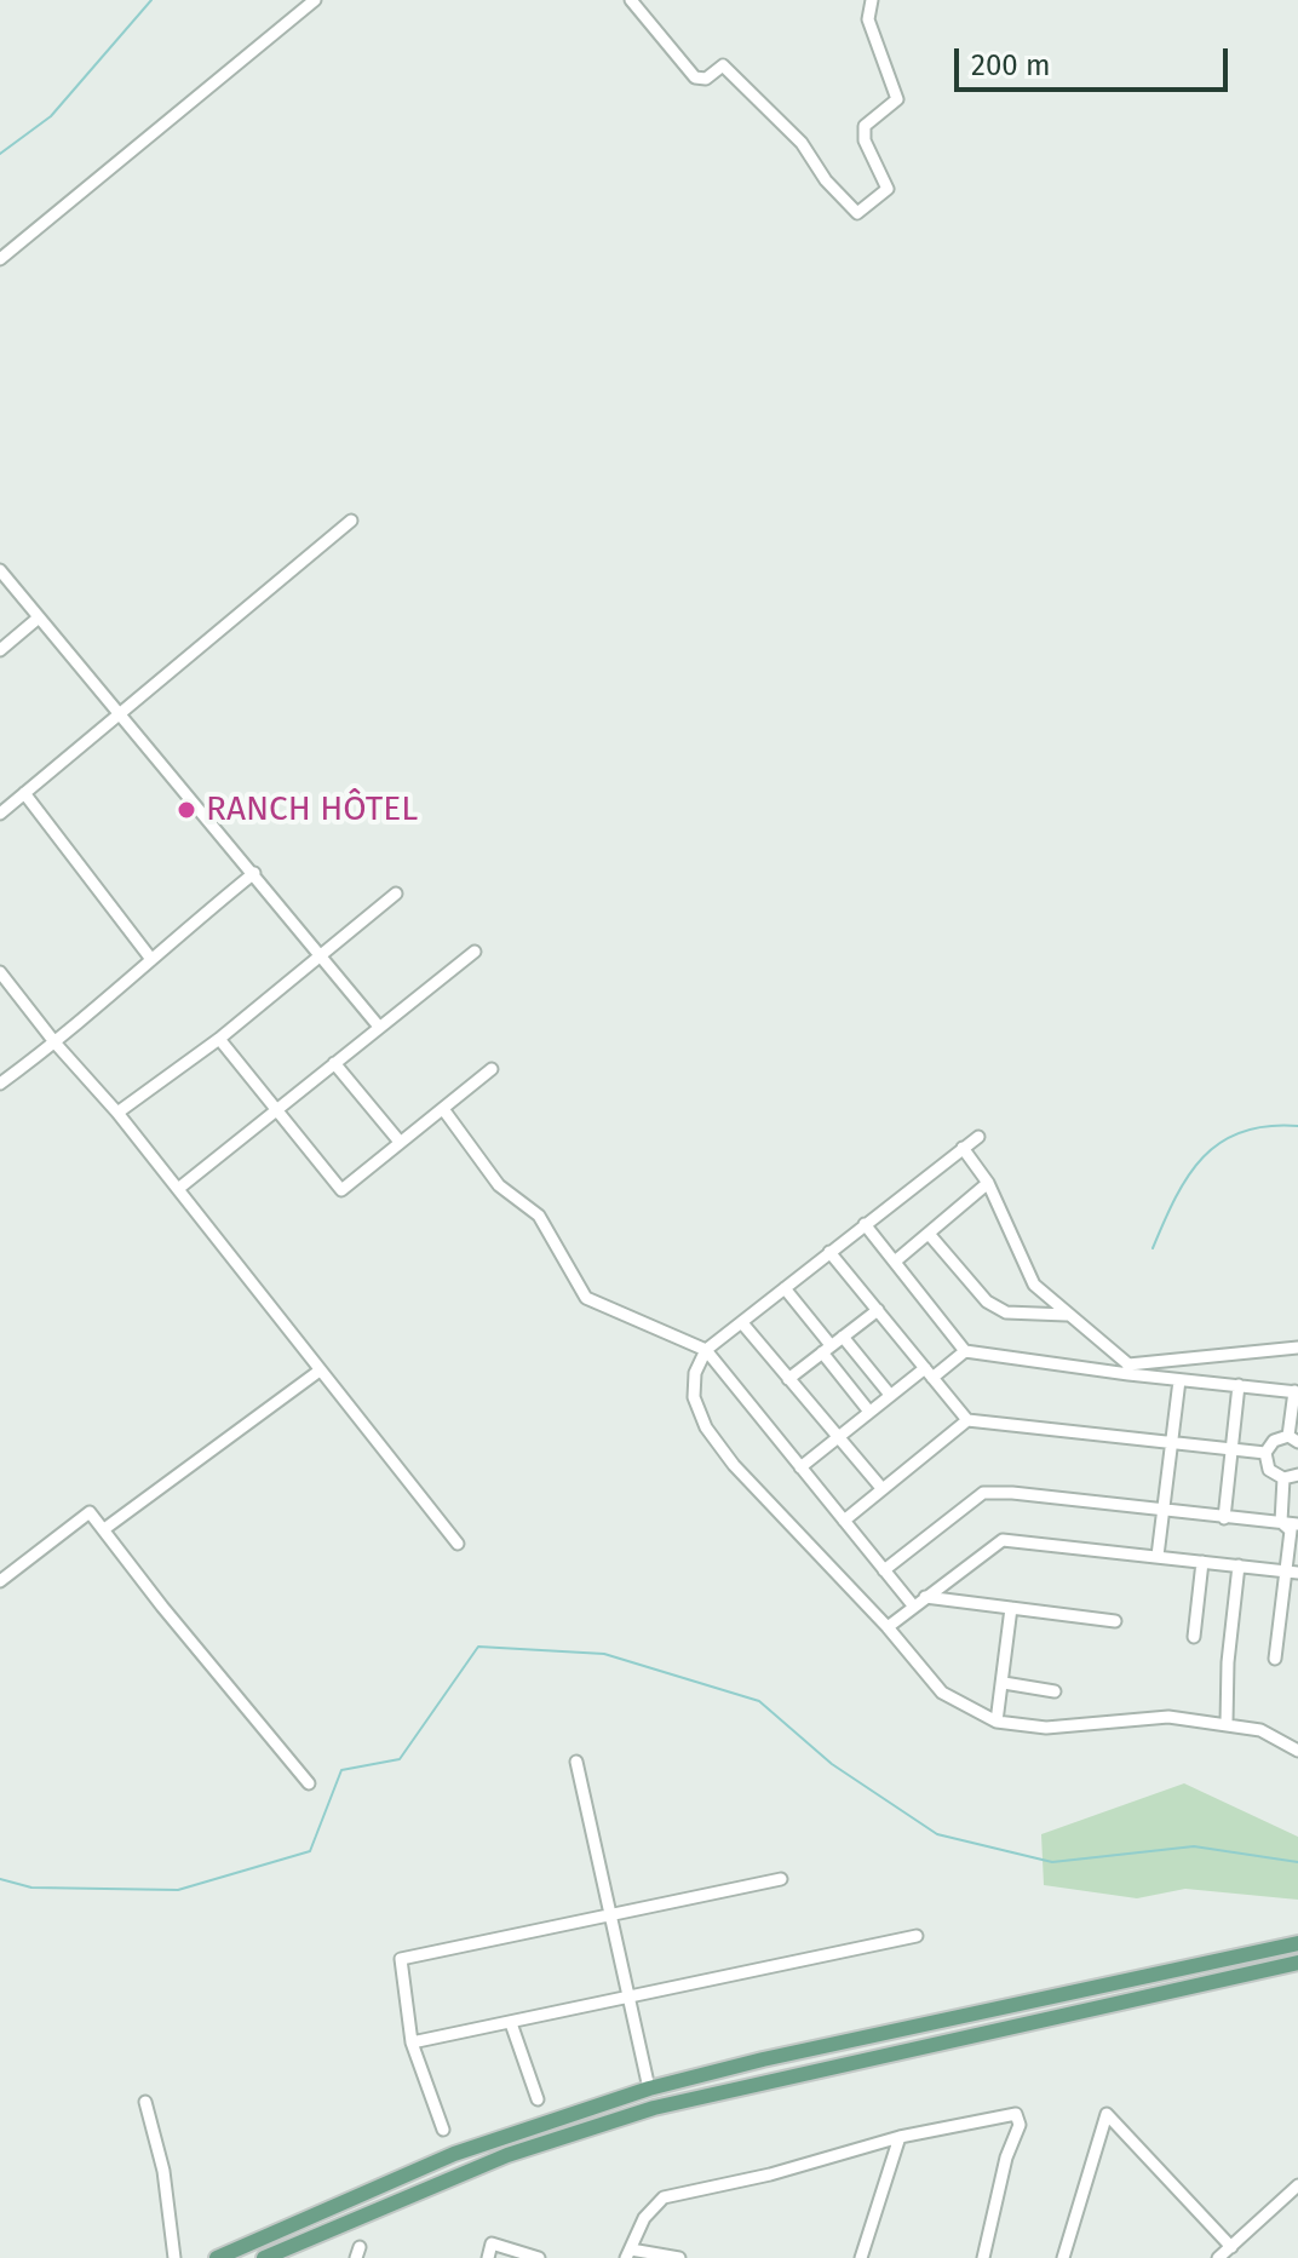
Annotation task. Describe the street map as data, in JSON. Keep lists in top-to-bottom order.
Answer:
{
  "places": ["RANCH HÔTEL"],
  "scale_bar": "200 m"
}
